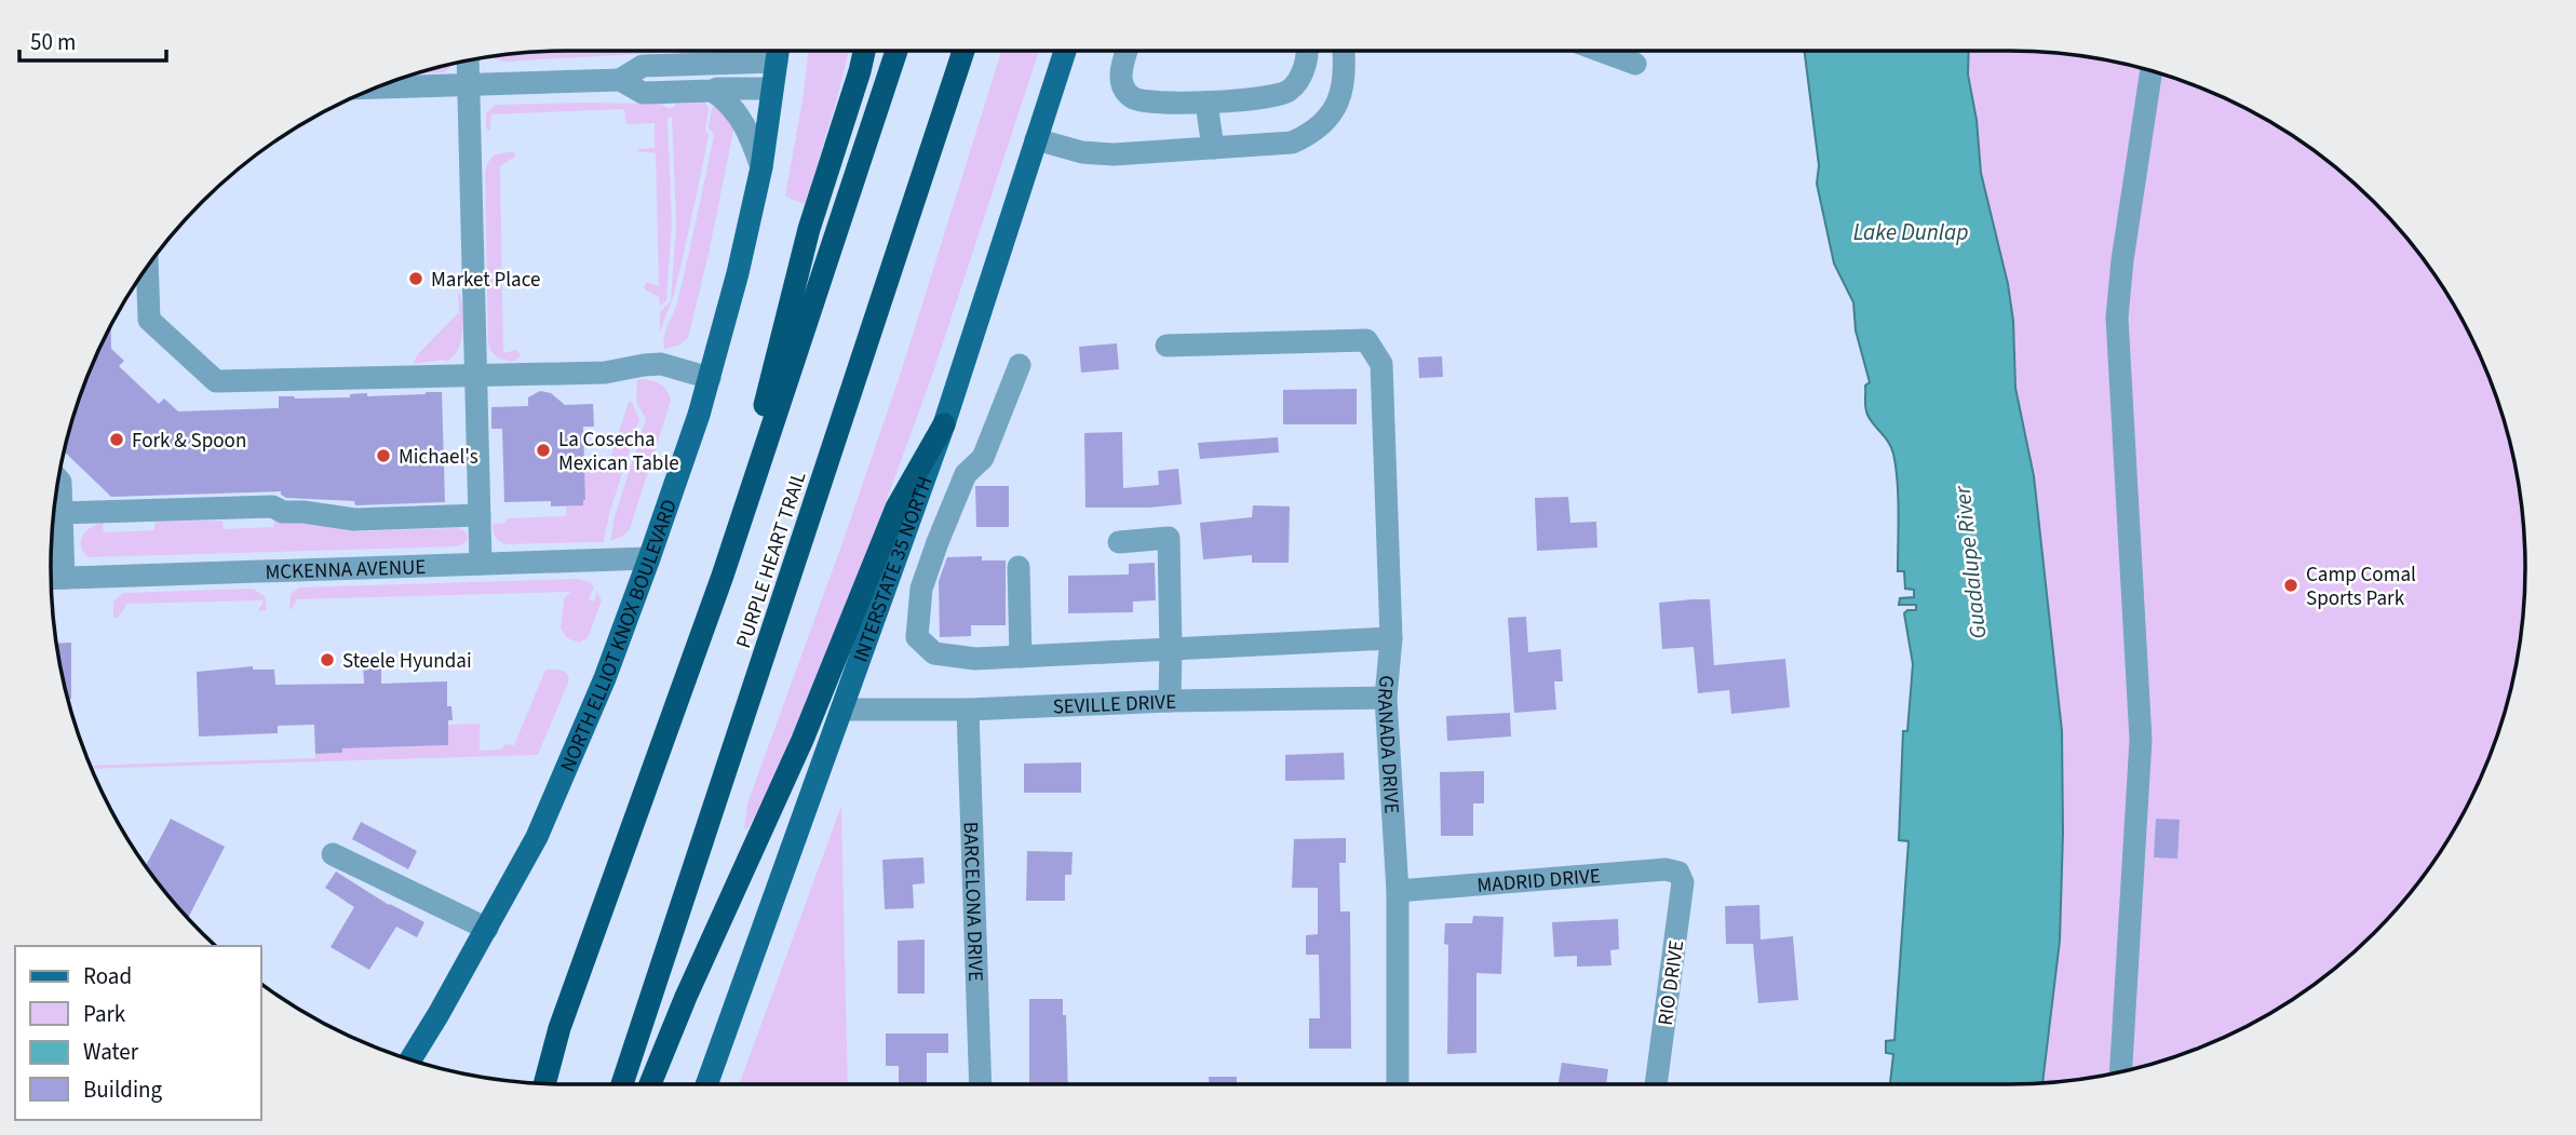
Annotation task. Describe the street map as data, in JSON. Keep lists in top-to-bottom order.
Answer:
{
  "streets": {
    "highway": ["PURPLE HEART TRAIL"],
    "main road": ["INTERSTATE 35 NORTH", "NORTH ELLIOT KNOX BOULEVARD"],
    "street": [
      "MCKENNA AVENUE",
      "SEVILLE DRIVE",
      "GRANADA DRIVE",
      "MADRID DRIVE",
      "BARCELONA DRIVE",
      "RIO DRIVE"
    ]
  },
  "crossings": [
    ["MCKENNA AVENUE", "NORTH ELLIOT KNOX BOULEVARD"],
    ["INTERSTATE 35 NORTH", "SEVILLE DRIVE"],
    ["SEVILLE DRIVE", "GRANADA DRIVE"],
    ["SEVILLE DRIVE", "BARCELONA DRIVE"],
    ["GRANADA DRIVE", "MADRID DRIVE"],
    ["MADRID DRIVE", "RIO DRIVE"]
  ],
  "water": ["Lake Dunlap", "Guadalupe River"],
  "places": [
    "Market Place",
    "Fork & Spoon",
    "La Cosecha Mexican Table",
    "Michael's",
    "Camp Comal Sports Park",
    "Steele Hyundai"
  ],
  "legend": [
    "Road",
    "Park",
    "Water",
    "Building"
  ],
  "scale_bar": "50 m"
}
